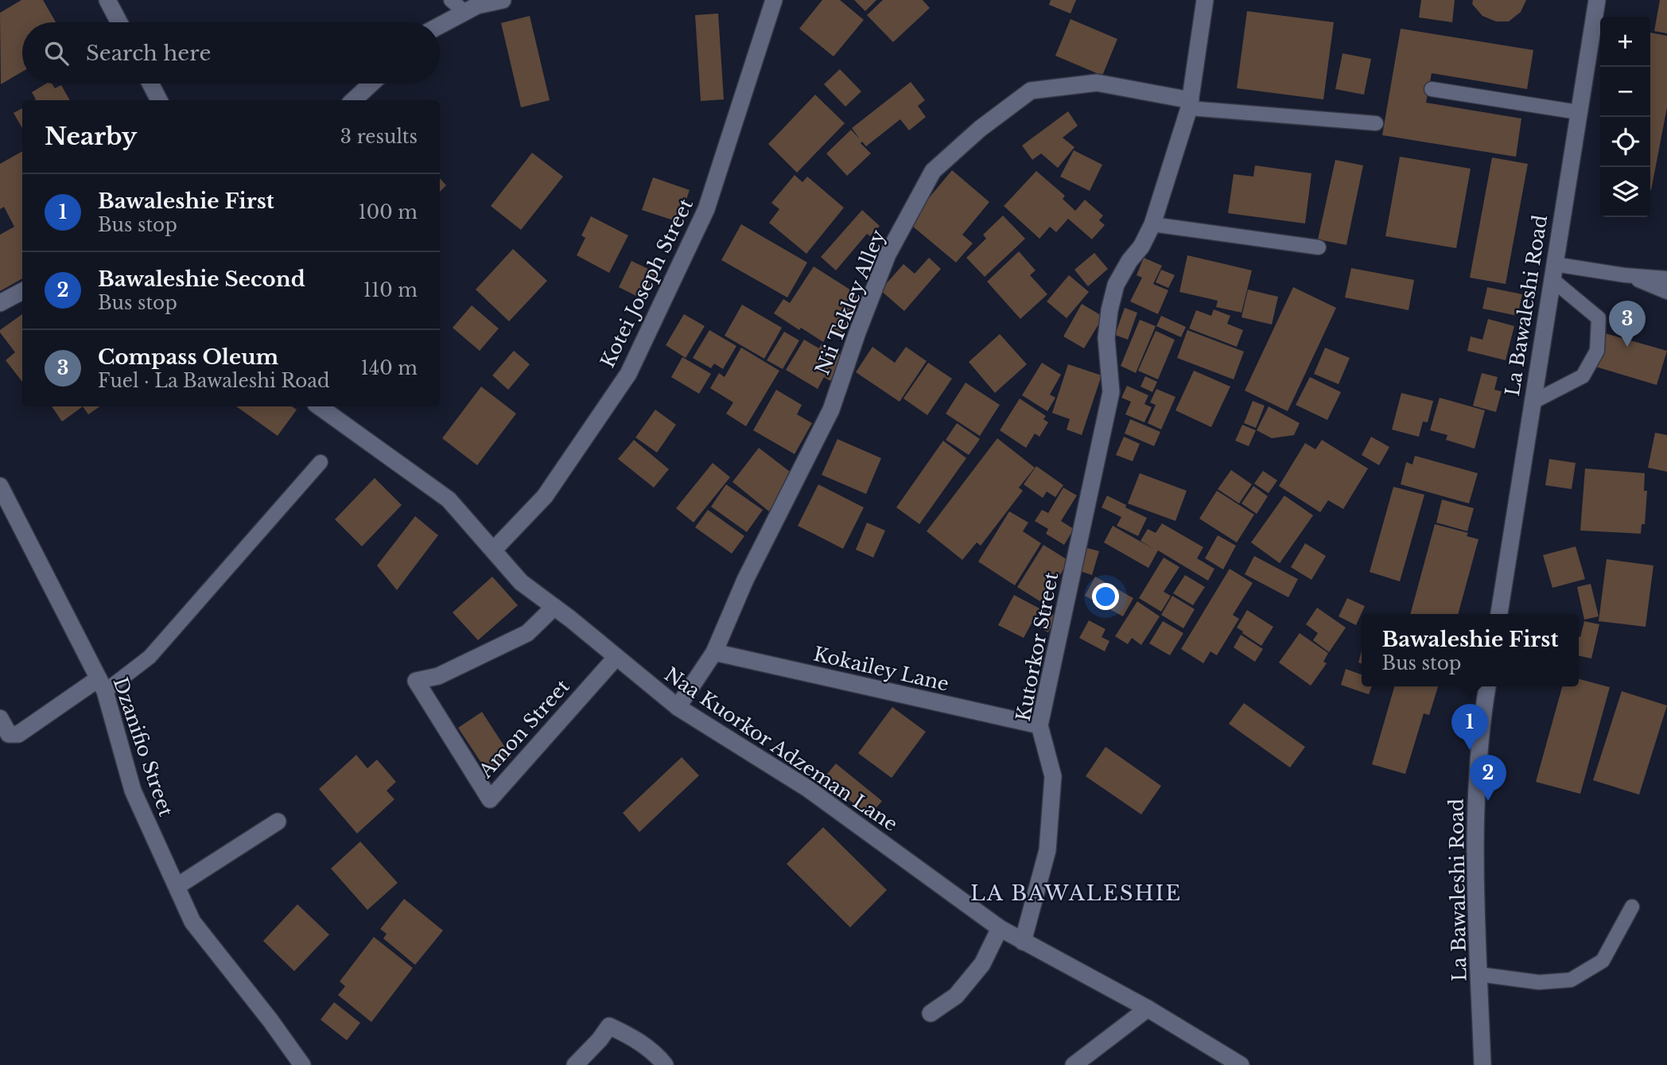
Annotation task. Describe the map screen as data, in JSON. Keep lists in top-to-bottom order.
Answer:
{
  "streets": {
    "street": [
      "Kotei Joseph Street",
      "Nii Tekley Alley",
      "La Bawaleshi Road",
      "Kutorkor Street",
      "Kokailey Lane",
      "Amon Street",
      "Dzanifio Street",
      "Naa Kuorkor Adzeman Lane"
    ]
  },
  "crossings": [
    ["Kotei Joseph Street", "Naa Kuorkor Adzeman Lane"],
    ["Nii Tekley Alley", "Kutorkor Street"],
    ["Nii Tekley Alley", "Kokailey Lane"],
    ["Nii Tekley Alley", "Naa Kuorkor Adzeman Lane"],
    ["Kutorkor Street", "Kokailey Lane"],
    ["Kutorkor Street", "Naa Kuorkor Adzeman Lane"],
    ["Amon Street", "Naa Kuorkor Adzeman Lane"]
  ],
  "districts": ["LA BAWALESHIE"],
  "page": {
    "map_buttons": ["+", "−"],
    "search": "Search here",
    "heading": ["Nearby", "3 results"],
    "list": [
      {
        "mark": "1",
        "name": "Bawaleshie First",
        "note": "Bus stop",
        "value": "100 m"
      },
      {
        "mark": "2",
        "name": "Bawaleshie Second",
        "note": "Bus stop",
        "value": "110 m"
      },
      {
        "mark": "3",
        "name": "Compass Oleum",
        "note": "Fuel · La Bawaleshi Road",
        "value": "140 m"
      }
    ],
    "pins": ["3", "1", "2"],
    "popup": ["Bawaleshie First", "Bus stop"]
  }
}
